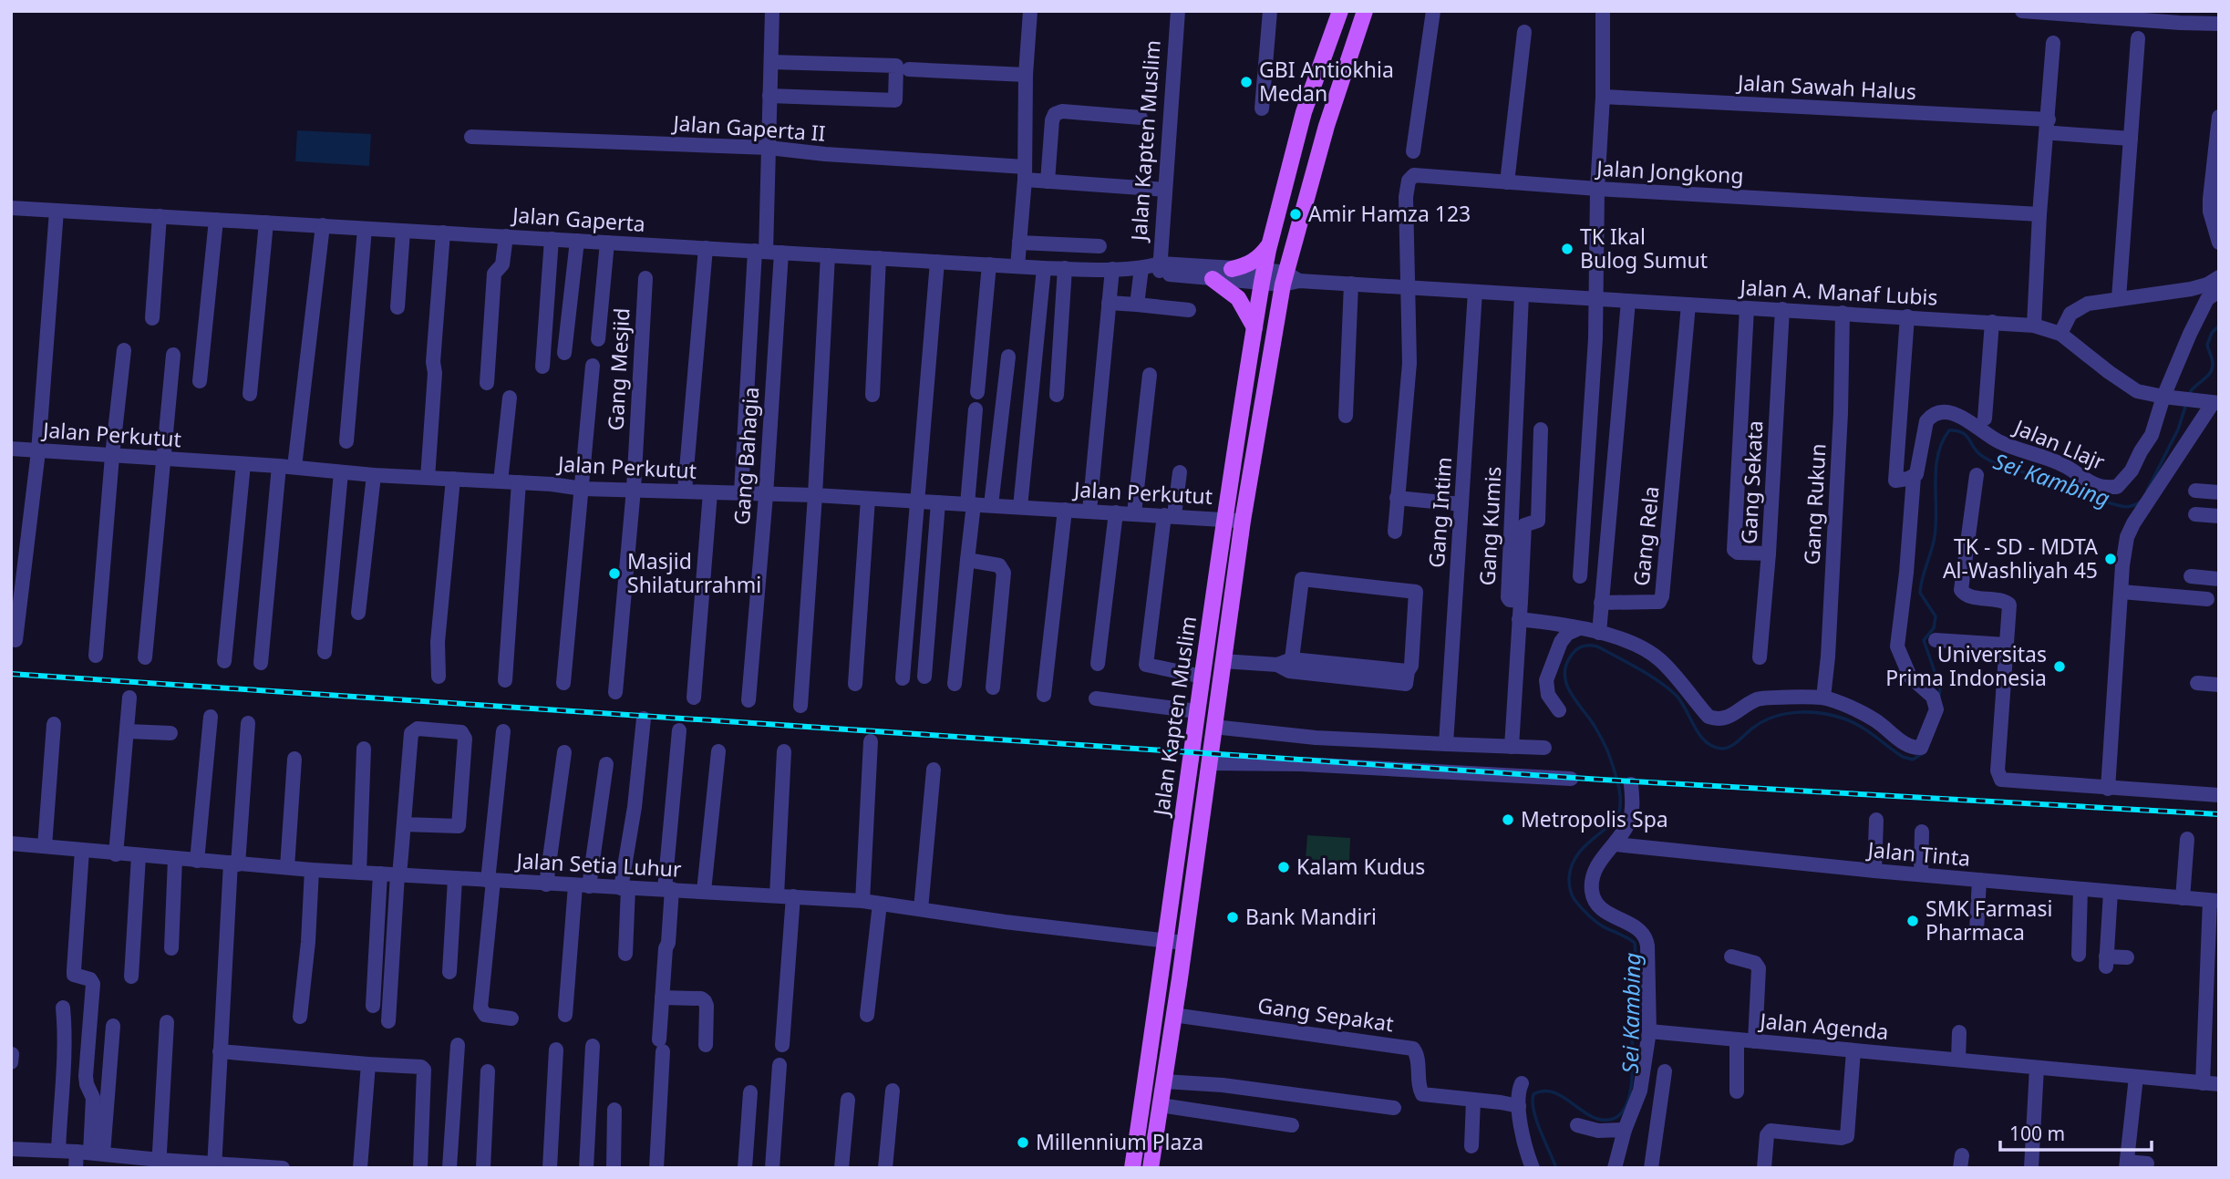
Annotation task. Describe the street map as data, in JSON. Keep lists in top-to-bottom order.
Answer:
{
  "streets": {
    "main road": ["Jalan Kapten Muslim"],
    "street": [
      "Jalan Sawah Halus",
      "Jalan Gaperta II",
      "Jalan Jongkong",
      "Jalan Gaperta",
      "Jalan A. Manaf Lubis",
      "Gang Mesjid",
      "Jalan Perkutut",
      "Jalan Llajr",
      "Gang Bahagia",
      "Gang Sekata",
      "Gang Rukun",
      "Gang Intim",
      "Gang Kumis",
      "Gang Rela",
      "Jalan Tinta",
      "Jalan Setia Luhur",
      "Gang Sepakat",
      "Jalan Agenda"
    ]
  },
  "crossings": [
    ["Jalan Gaperta II", "Jalan Kapten Muslim"],
    ["Jalan Kapten Muslim", "Jalan Gaperta"],
    ["Jalan Kapten Muslim", "Jalan A. Manaf Lubis"],
    ["Jalan Kapten Muslim", "Jalan Perkutut"],
    ["Jalan Kapten Muslim", "Jalan Setia Luhur"],
    ["Jalan Kapten Muslim", "Gang Sepakat"],
    ["Jalan Jongkong", "Jalan A. Manaf Lubis"],
    ["Jalan Gaperta", "Jalan A. Manaf Lubis"],
    ["Jalan Gaperta", "Gang Bahagia"],
    ["Jalan A. Manaf Lubis", "Jalan Llajr"],
    ["Jalan A. Manaf Lubis", "Gang Sekata"],
    ["Jalan A. Manaf Lubis", "Gang Rukun"],
    ["Jalan A. Manaf Lubis", "Gang Intim"],
    ["Jalan A. Manaf Lubis", "Gang Kumis"],
    ["Jalan A. Manaf Lubis", "Gang Rela"],
    ["Gang Mesjid", "Jalan Perkutut"],
    ["Jalan Perkutut", "Gang Bahagia"]
  ],
  "water": ["Sei Kambing"],
  "places": [
    "GBI Antiokhia Medan",
    "Amir Hamza 123",
    "TK Ikal Bulog Sumut",
    "TK - SD - MDTA Al-Washliyah 45",
    "Masjid Shilaturrahmi",
    "Universitas Prima Indonesia",
    "Metropolis Spa",
    "Kalam Kudus",
    "Bank Mandiri",
    "SMK Farmasi Pharmaca",
    "Millennium Plaza"
  ],
  "scale_bar": "100 m"
}
